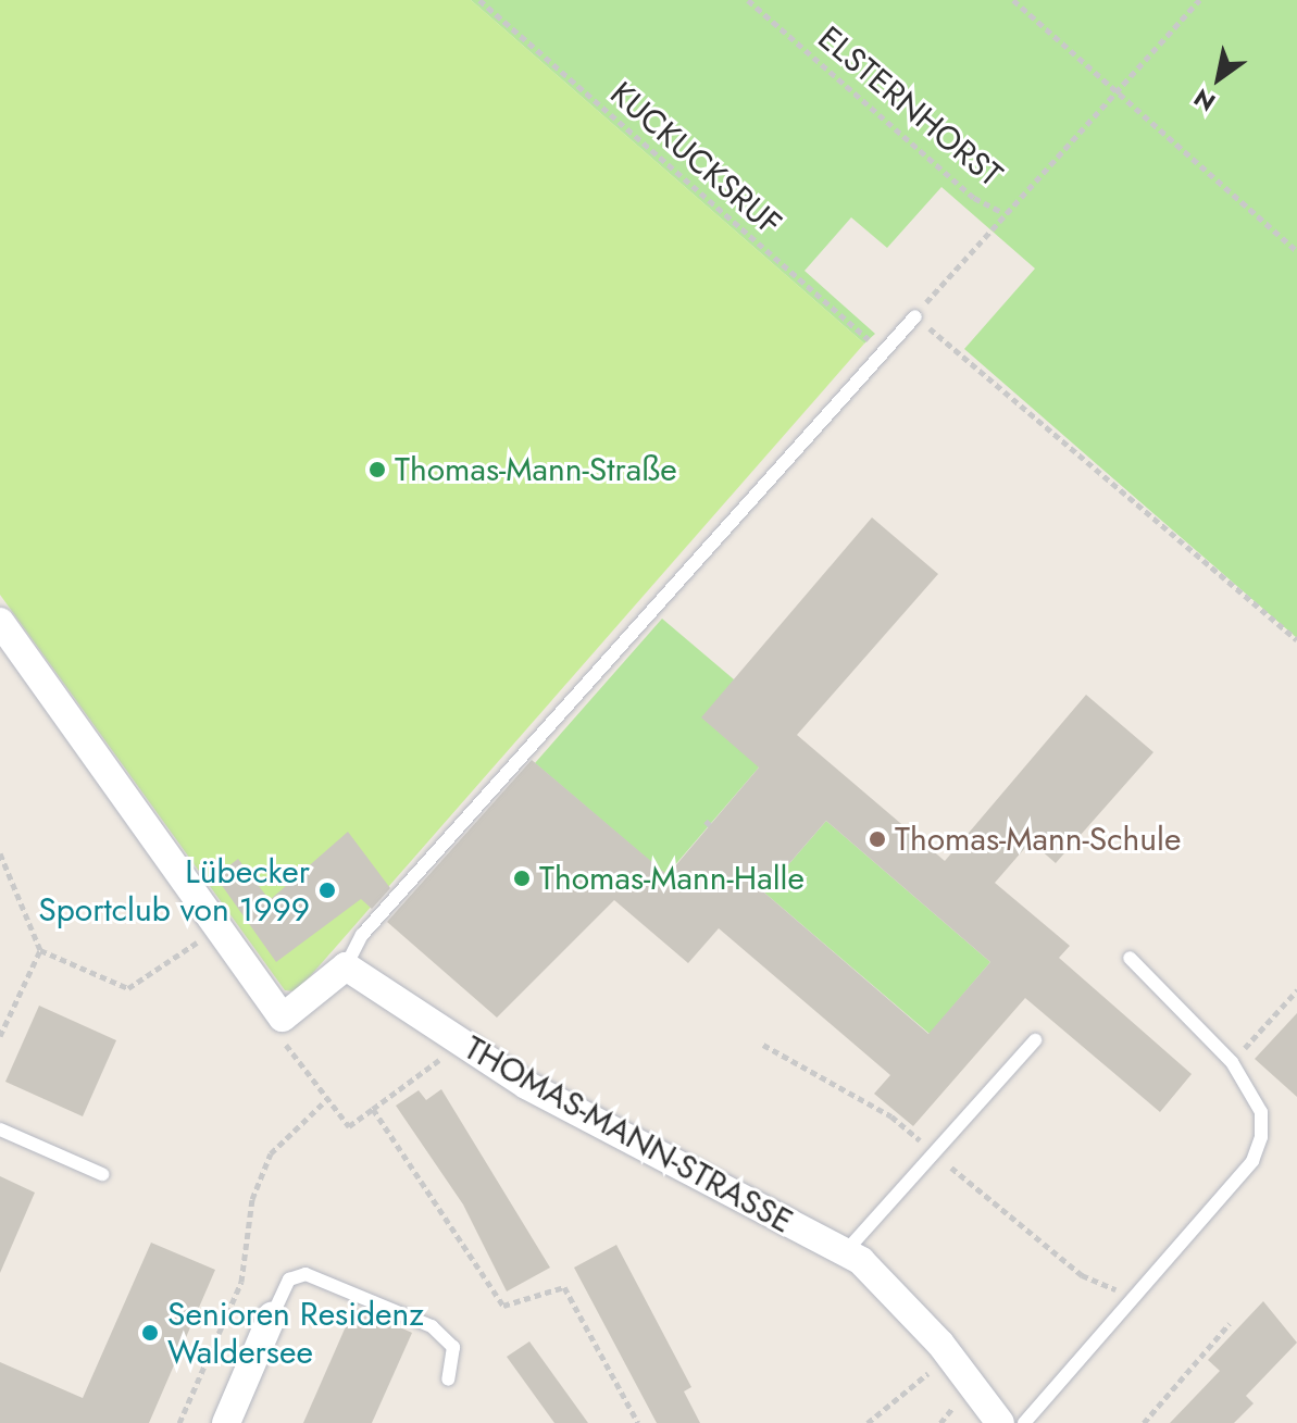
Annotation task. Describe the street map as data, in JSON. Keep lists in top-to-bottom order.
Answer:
{
  "streets": {
    "street": ["THOMAS-MANN-STRASSE"],
    "path": ["ELSTERNHORST", "KUCKUCKSRUF"]
  },
  "places": [
    "Thomas-Mann-Straße",
    "Thomas-Mann-Schule",
    "Thomas-Mann-Halle",
    "Lübecker Sportclub von 1999",
    "Senioren Residenz Waldersee"
  ],
  "north": "bottom left"
}
